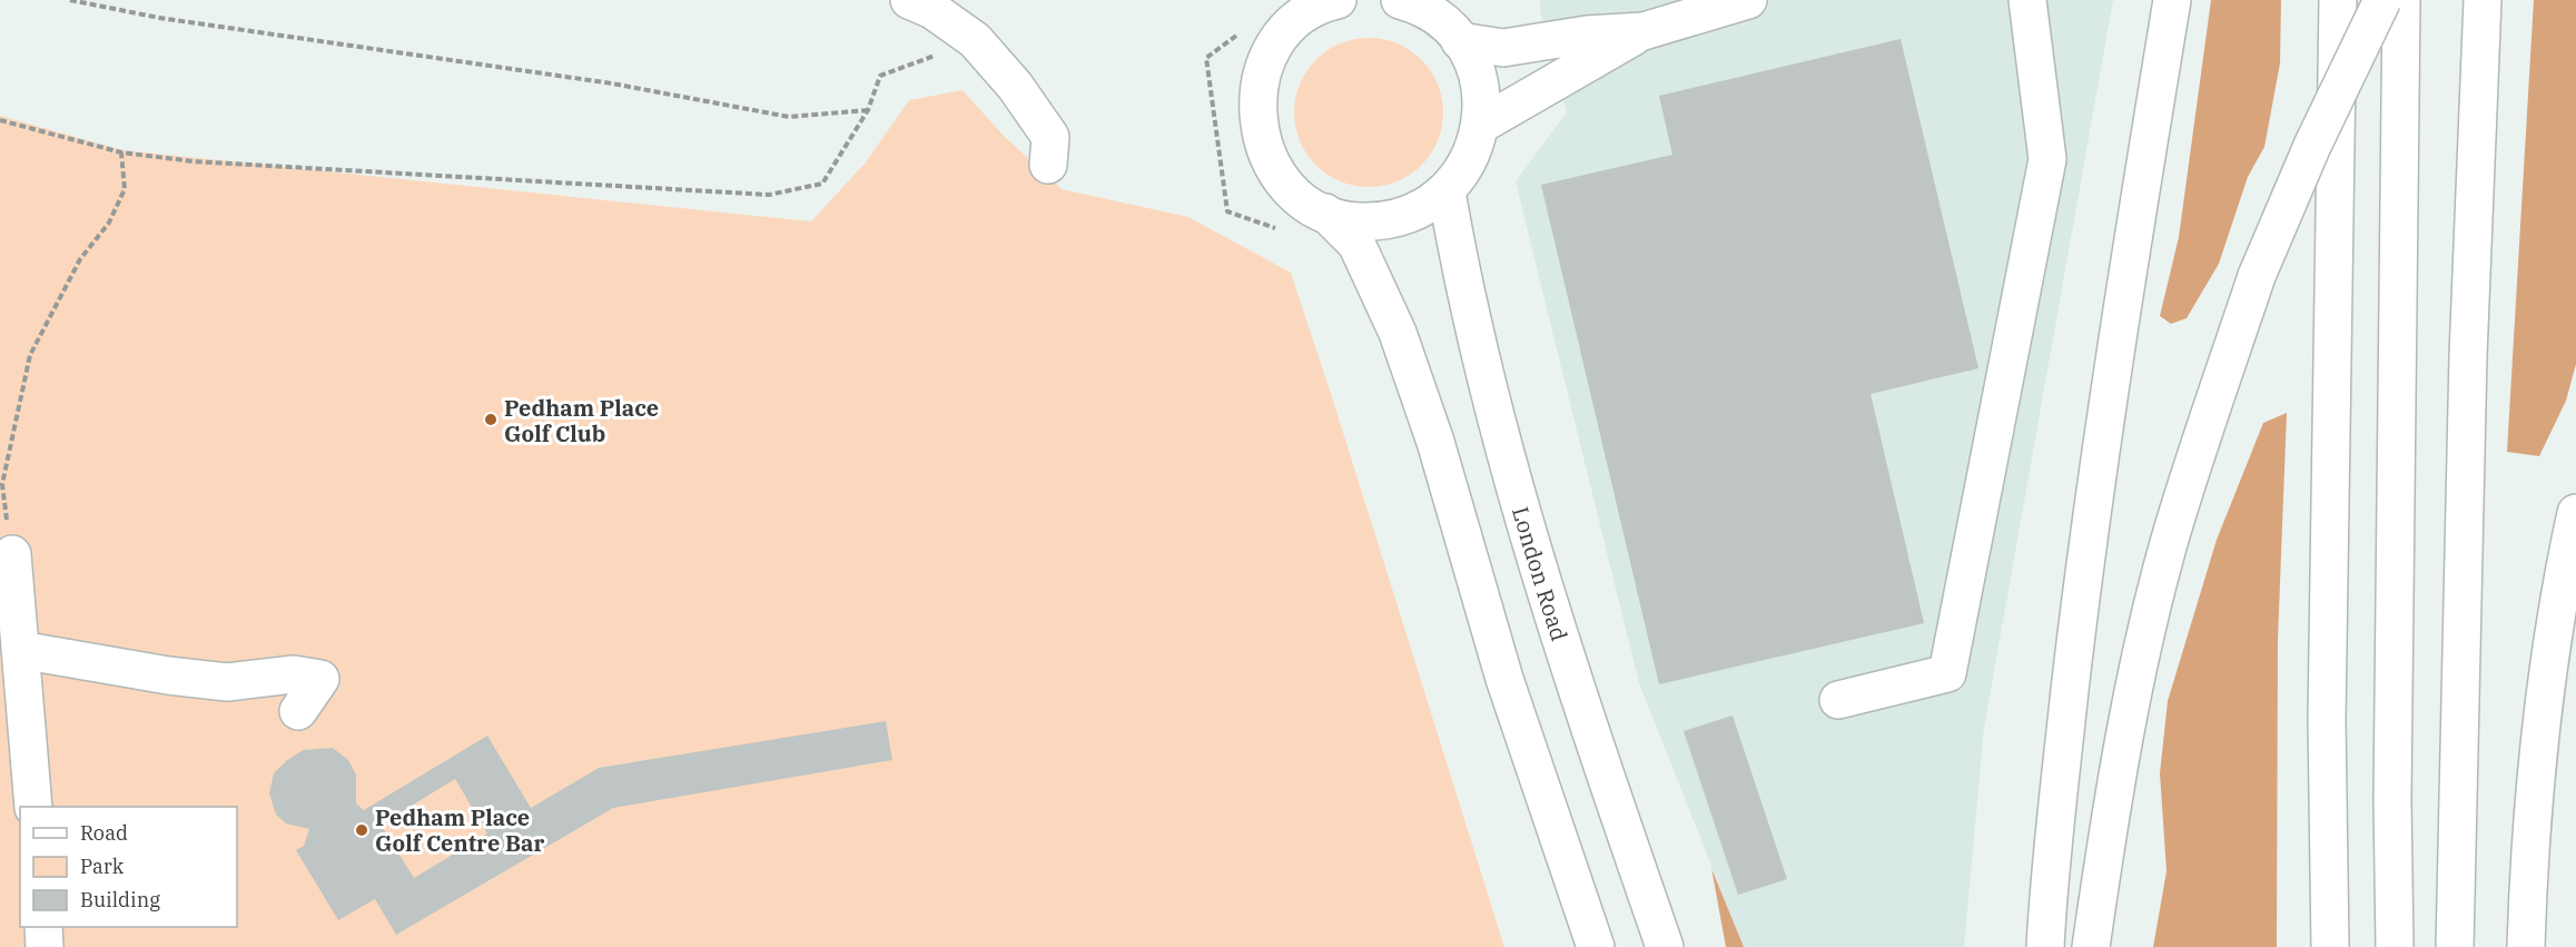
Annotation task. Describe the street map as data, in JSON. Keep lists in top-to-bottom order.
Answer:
{
  "streets": {
    "main road": ["London Road"]
  },
  "places": ["Pedham Place Golf Club", "Pedham Place Golf Centre Bar"],
  "legend": ["Road", "Park", "Building"]
}
